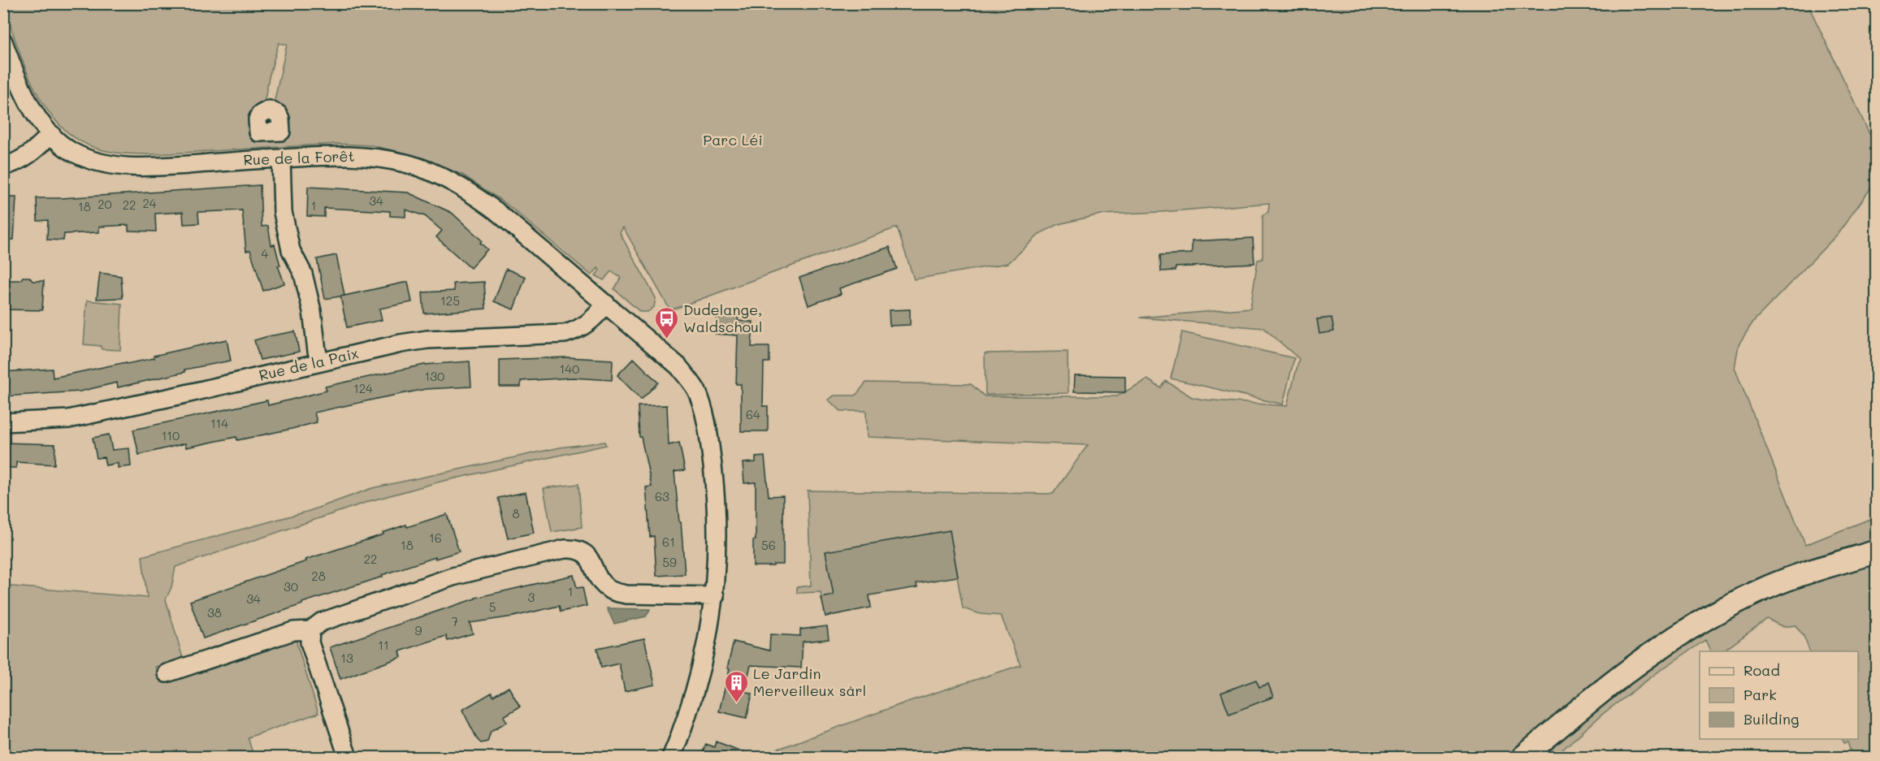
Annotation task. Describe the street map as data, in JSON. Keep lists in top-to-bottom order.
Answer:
{
  "streets": {
    "street": ["Rue de la Forêt", "Rue de la Paix"]
  },
  "crossings": [
    ["Rue de la Forêt", "Rue de la Paix"]
  ],
  "parks": ["Parc Léi"],
  "places": {
    "bus stop": ["Dudelange, Waldschoul"],
    "building": ["Le Jardin Merveilleux sàrl"]
  },
  "house_numbers": [
    "34",
    "24",
    "20",
    "22",
    "1",
    "18",
    "4",
    "125",
    "140",
    "130",
    "124",
    "64",
    "114",
    "110",
    "63",
    "8",
    "16",
    "61",
    "18",
    "56",
    "22",
    "59",
    "28",
    "30",
    "1",
    "3",
    "34",
    "5",
    "38",
    "7",
    "9",
    "11",
    "13"
  ],
  "legend": ["Road", "Park", "Building"]
}
